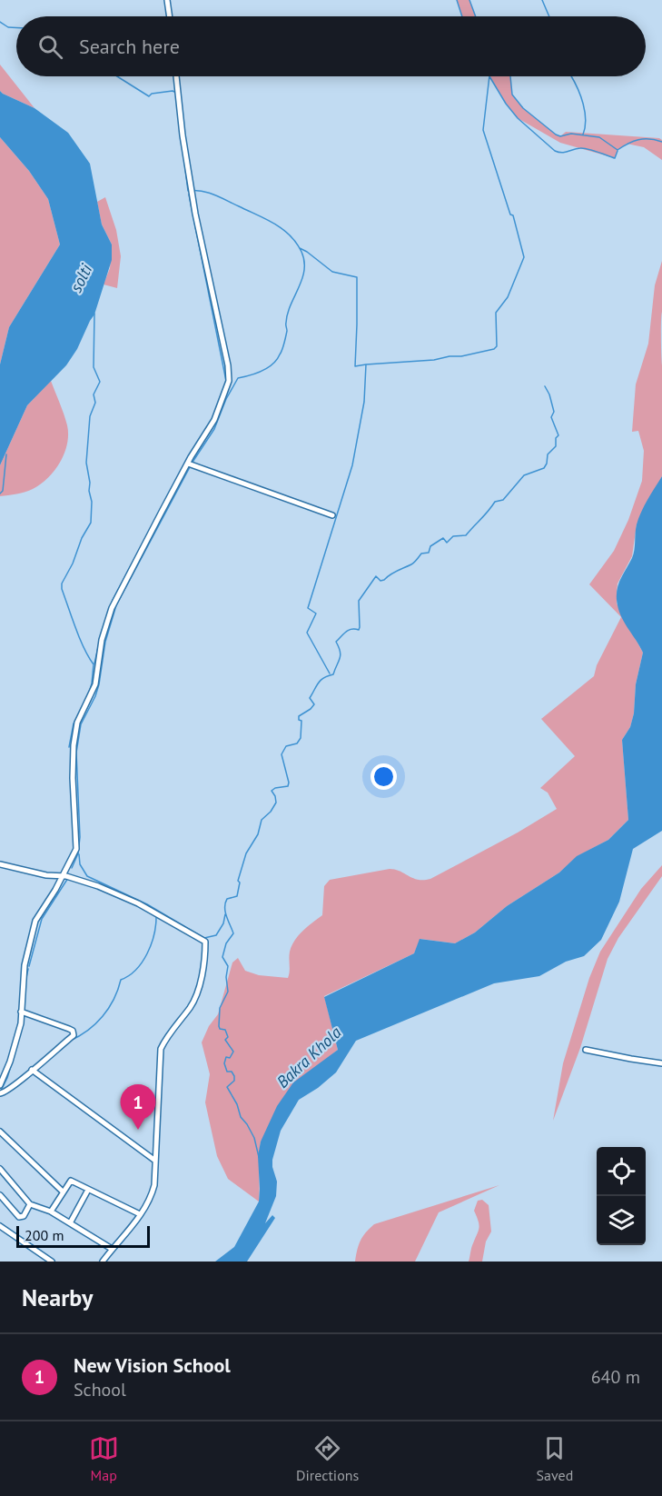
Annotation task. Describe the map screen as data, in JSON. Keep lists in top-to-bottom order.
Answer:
{
  "water": ["solti", "Bakra Khola"],
  "scale_bar": "200 m",
  "page": {
    "search": "Search here",
    "pins": "1",
    "scale": "200 m",
    "heading": "Nearby",
    "list": [
      {
        "mark": "1",
        "name": "New Vision School",
        "note": "School",
        "value": "640 m"
      }
    ],
    "nav": ["Map", "Directions", "Saved"]
  }
}
